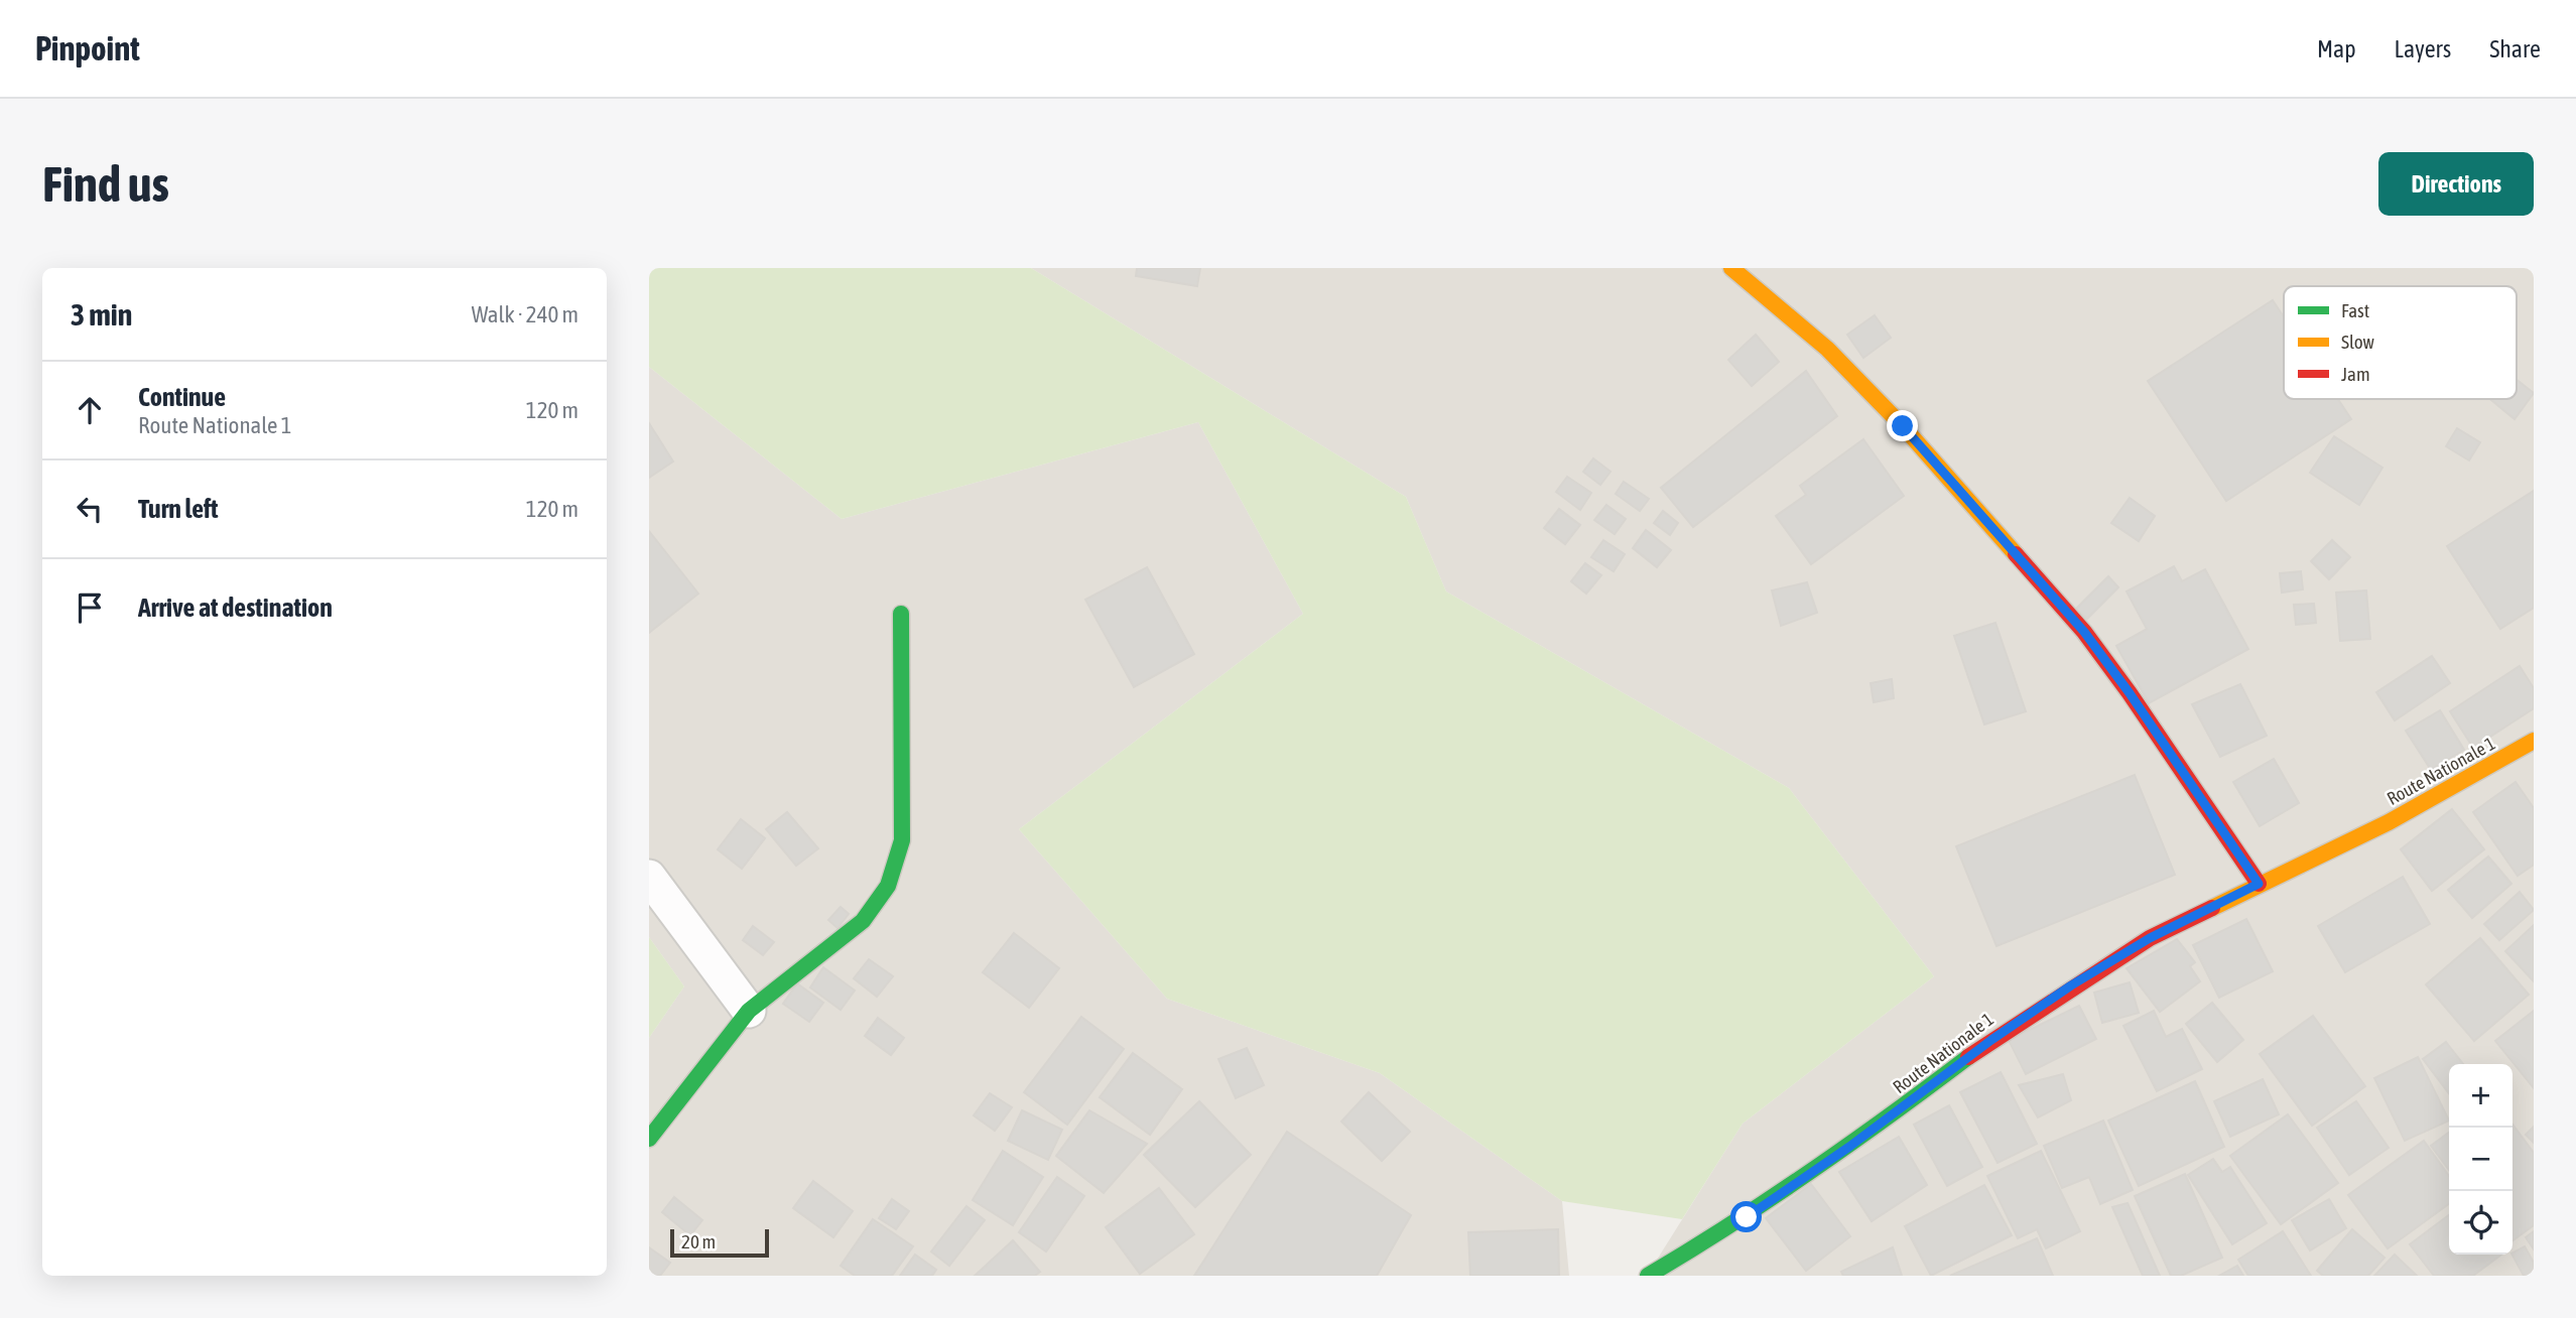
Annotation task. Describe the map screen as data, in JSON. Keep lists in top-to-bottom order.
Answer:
{
  "streets": {
    "street": ["Route Nationale 1"]
  },
  "legend": ["Fast", "Slow", "Jam"],
  "scale_bar": "20 m",
  "page": {
    "header": "Pinpoint",
    "nav": ["Map", "Layers", "Share"],
    "buttons": "Directions",
    "title": "Find us",
    "heading": ["3 min", "Walk · 240 m"],
    "list": [
      ["Continue", "Route Nationale 1", "120 m"],
      ["Turn left", "120 m"],
      "Arrive at destination"
    ],
    "map_buttons": ["+", "−"],
    "scale": "20 m"
  }
}
